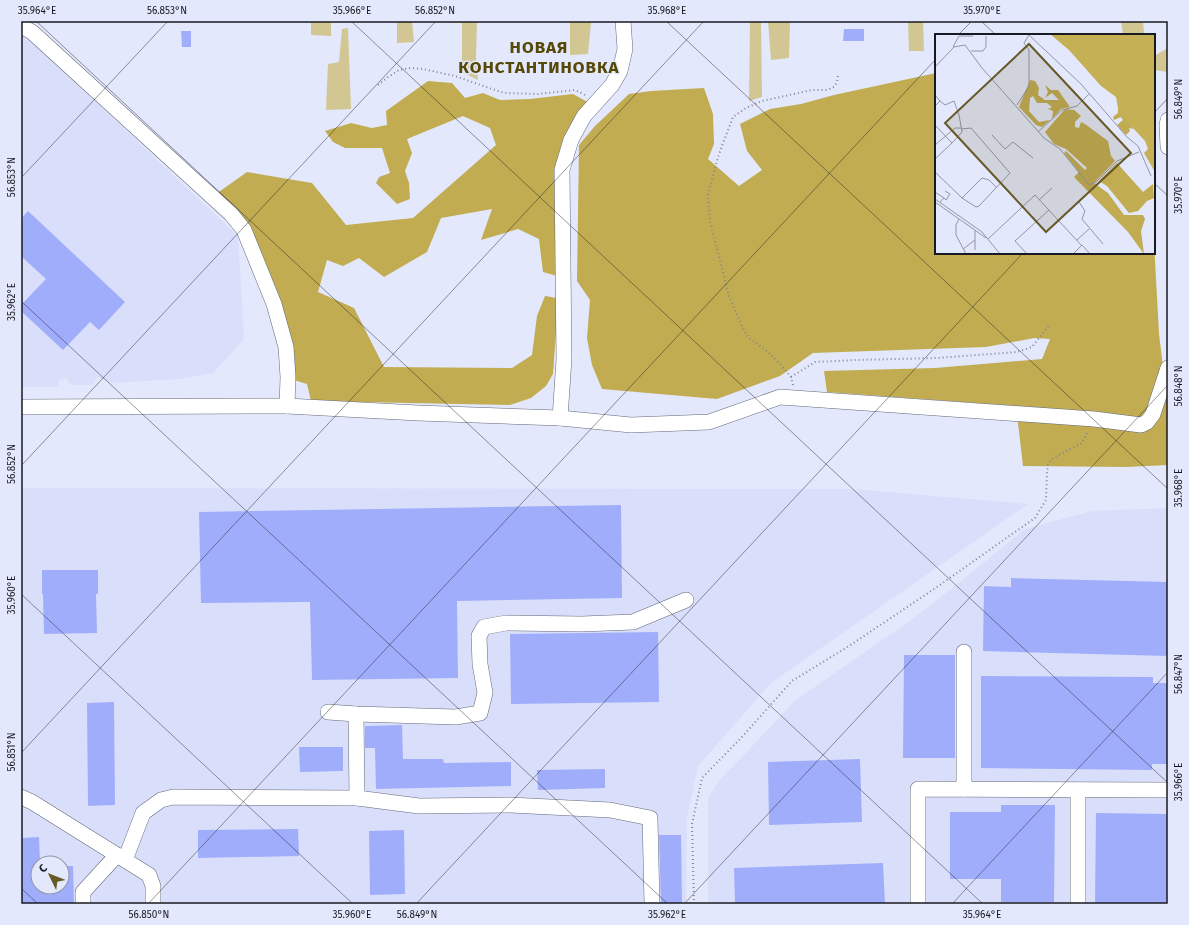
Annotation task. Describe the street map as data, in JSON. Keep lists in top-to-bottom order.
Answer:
{
  "districts": ["НОВАЯ КОНСТАНТИНОВКА"],
  "north": "top left",
  "coordinates": [
    "35.964°E",
    "56.853°N",
    "35.966°E",
    "56.852°N",
    "35.968°E",
    "35.970°E",
    "56.849°N",
    "35.962°E",
    "56.848°N",
    "35.960°E",
    "56.847°N",
    "56.851°N",
    "56.850°N"
  ]
}
